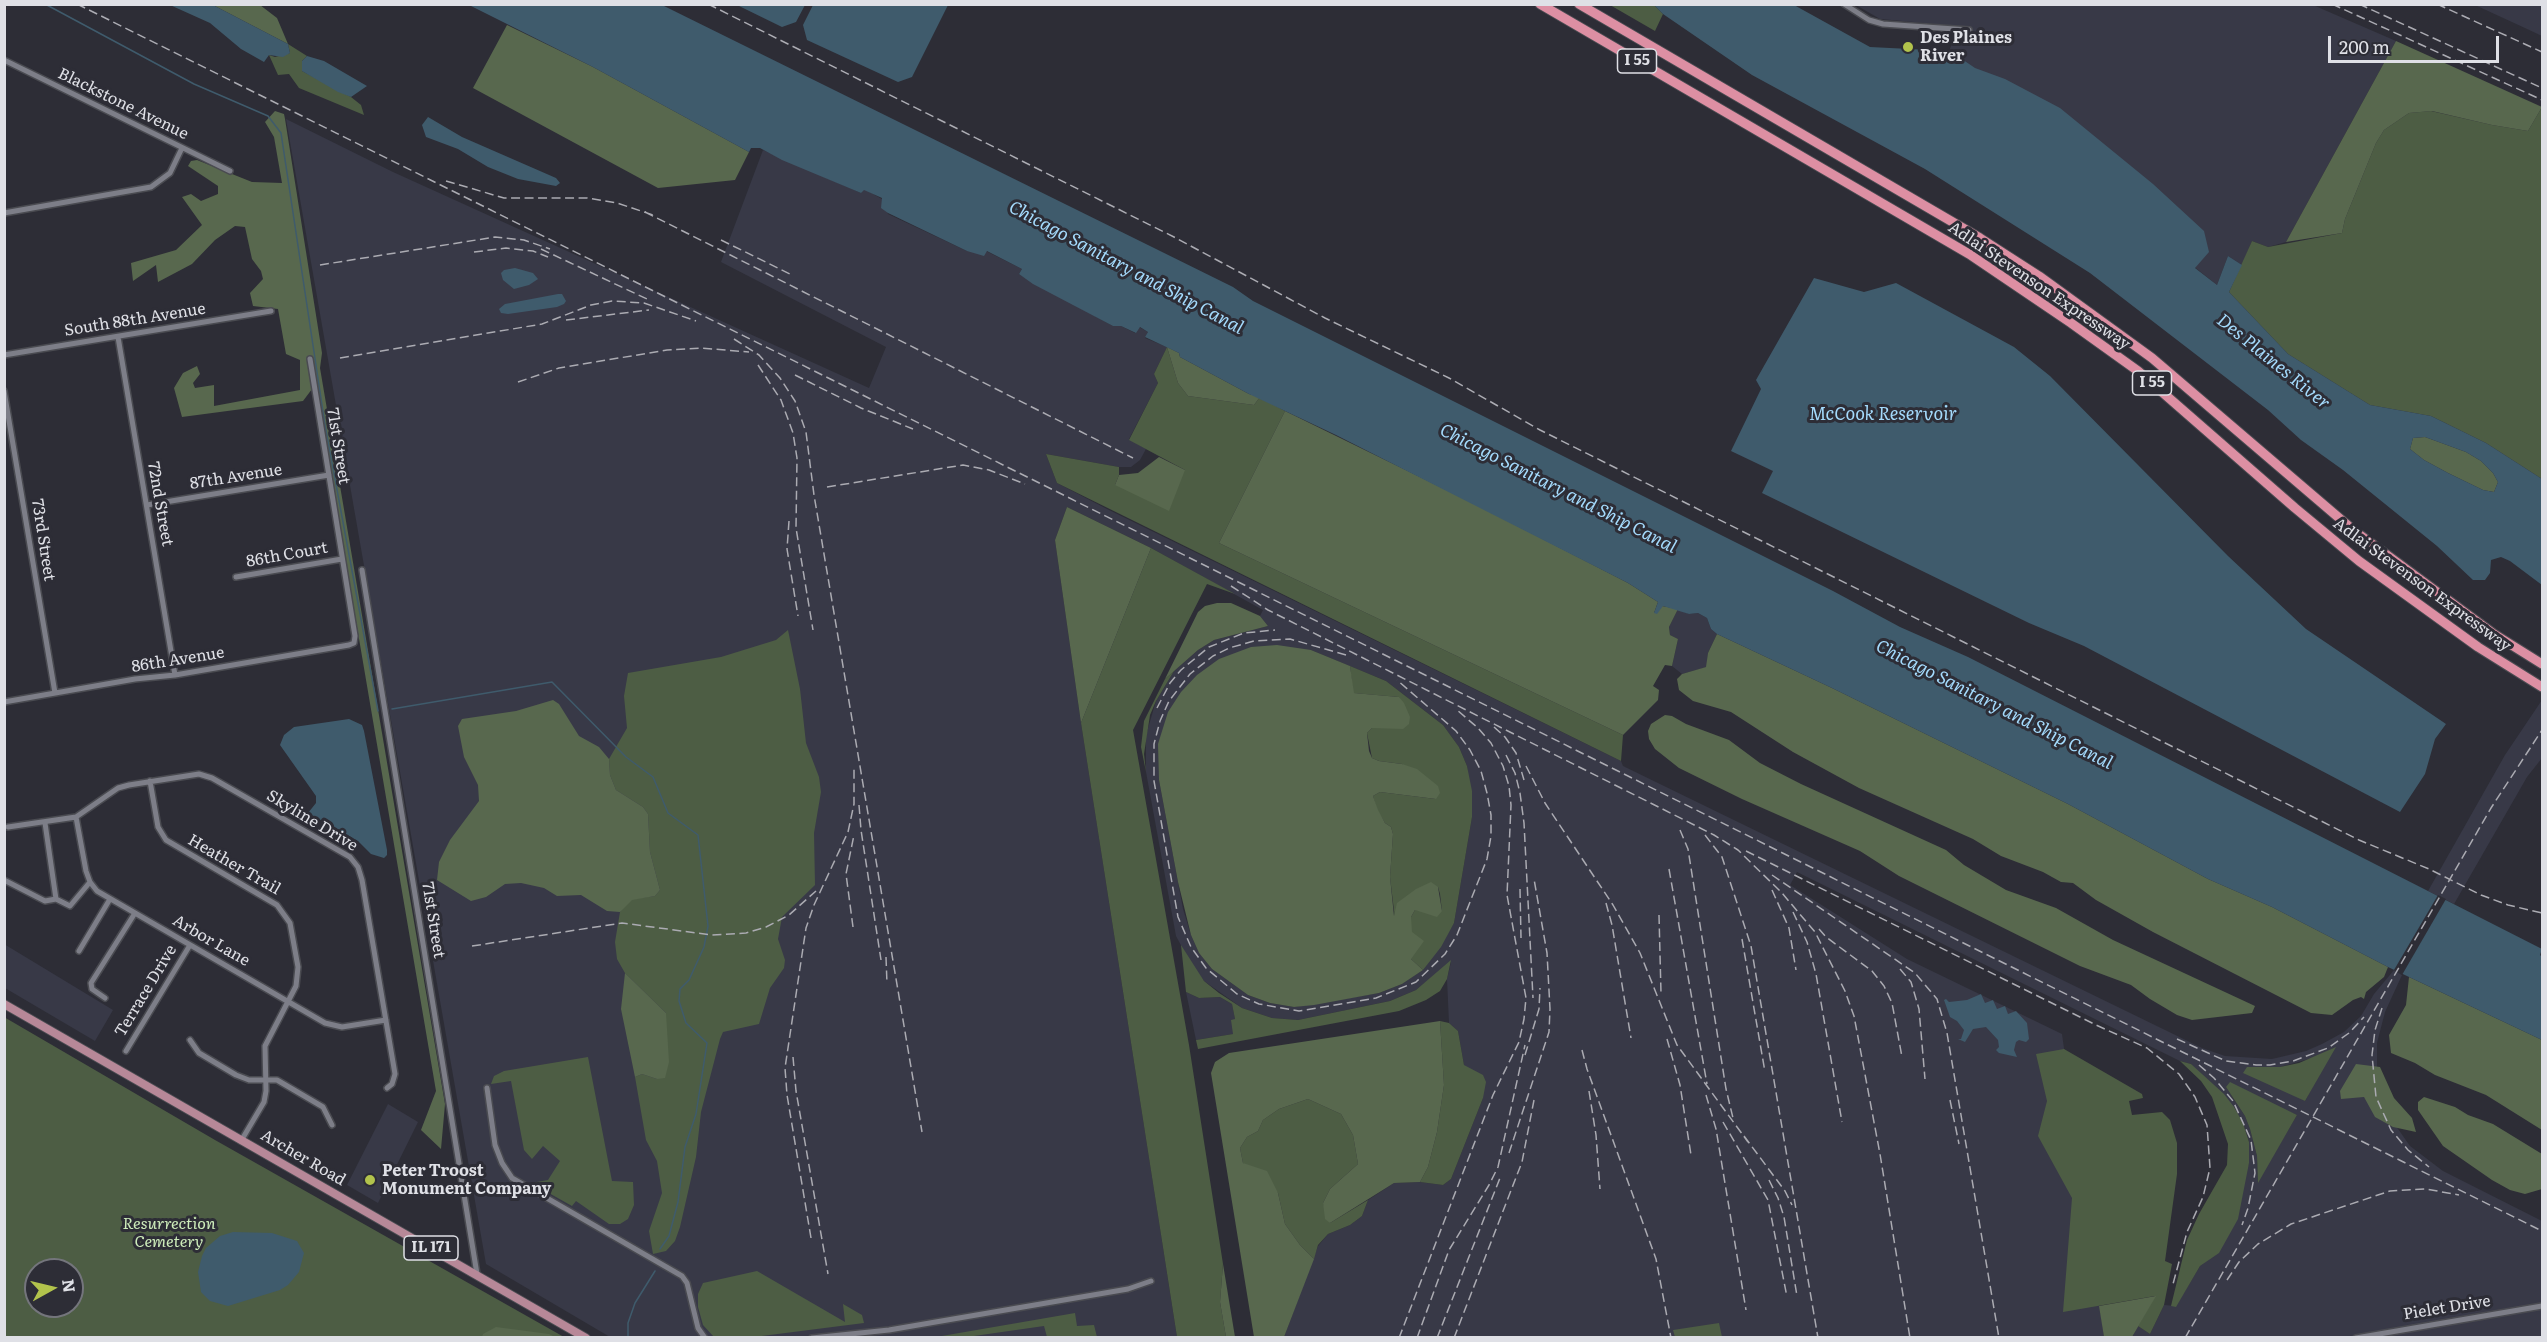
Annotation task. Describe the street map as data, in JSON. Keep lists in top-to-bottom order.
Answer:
{
  "streets": {
    "highway": ["I 55", "Adlai Stevenson Expressway"],
    "main road": ["Archer Road", "IL 171"],
    "street": [
      "Blackstone Avenue",
      "South 88th Avenue",
      "71st Street",
      "87th Avenue",
      "72nd Street",
      "73rd Street",
      "86th Court",
      "86th Avenue",
      "Skyline Drive",
      "Heather Trail",
      "Arbor Lane",
      "Terrace Drive",
      "Pielet Drive"
    ]
  },
  "crossings": [
    ["South 88th Avenue", "72nd Street"],
    ["71st Street", "87th Avenue"],
    ["71st Street", "86th Court"],
    ["71st Street", "86th Avenue"],
    ["71st Street", "Archer Road"],
    ["87th Avenue", "72nd Street"],
    ["72nd Street", "86th Avenue"],
    ["73rd Street", "86th Avenue"],
    ["Skyline Drive", "Heather Trail"],
    ["Skyline Drive", "Arbor Lane"],
    ["Heather Trail", "Arbor Lane"],
    ["Heather Trail", "Archer Road"],
    ["Arbor Lane", "Terrace Drive"]
  ],
  "water": ["Chicago Sanitary and Ship Canal", "Des Plaines River", "McCook Reservoir"],
  "parks": ["Resurrection Cemetery"],
  "places": ["Des Plaines River", "Peter Troost Monument Company"],
  "scale_bar": "200 m",
  "north": "right"
}
